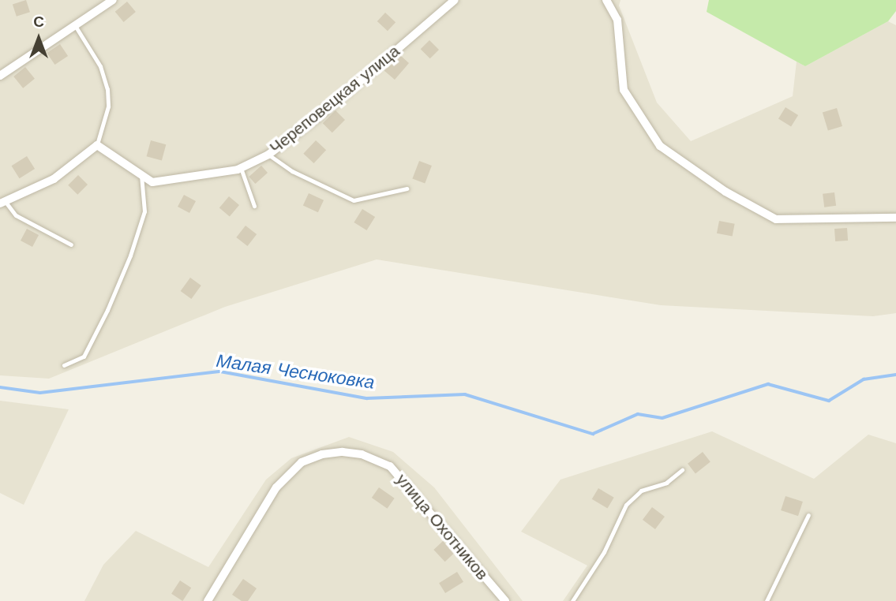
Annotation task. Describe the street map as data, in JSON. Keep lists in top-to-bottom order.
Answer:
{
  "streets": {
    "street": ["Череповецкая улица", "улица Охотников"]
  },
  "water": ["Малая Чесноковка"],
  "north": "top"
}
